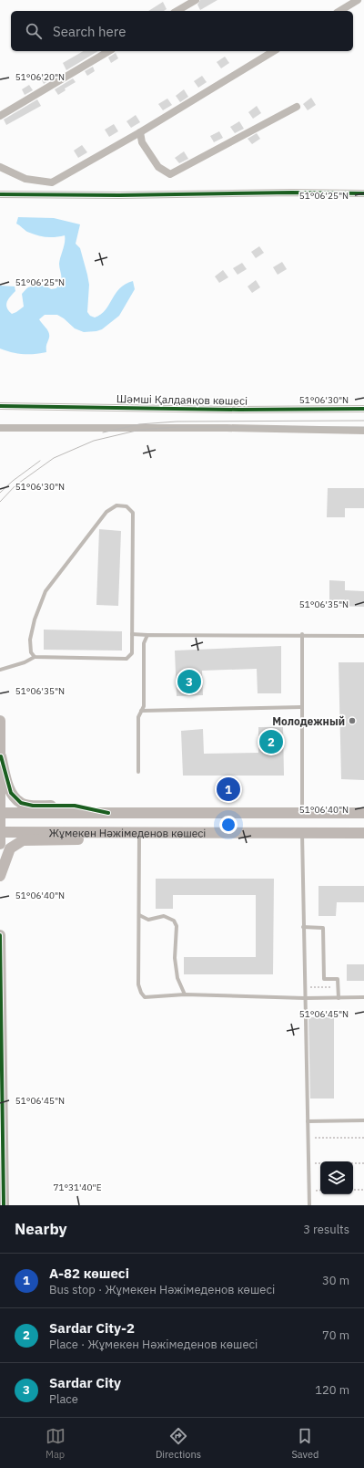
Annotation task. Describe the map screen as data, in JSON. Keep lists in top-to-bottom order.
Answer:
{
  "streets": {
    "main road": ["Жұмекен Нәжімеденов көшесі"],
    "street": ["Шәмші Қалдаяқов көшесі"]
  },
  "places": ["Молодежный"],
  "page": {
    "search": "Search here",
    "pins": ["3", "2", "1"],
    "heading": ["Nearby", "3 results"],
    "list": [
      {
        "mark": "1",
        "name": "A-82 көшесі",
        "note": "Bus stop · Жұмекен Нәжімеденов көшесі",
        "value": "30 m"
      },
      {
        "mark": "2",
        "name": "Sardar City-2",
        "note": "Place · Жұмекен Нәжімеденов көшесі",
        "value": "70 m"
      },
      {
        "mark": "3",
        "name": "Sardar City",
        "note": "Place",
        "value": "120 m"
      }
    ],
    "nav": ["Map", "Directions", "Saved"]
  },
  "coordinates": [
    "51°06'20\"N",
    "51°06'25\"N",
    "51°06'30\"N",
    "51°06'35\"N",
    "51°06'40\"N",
    "51°06'45\"N",
    "71°31'40\"E"
  ]
}
